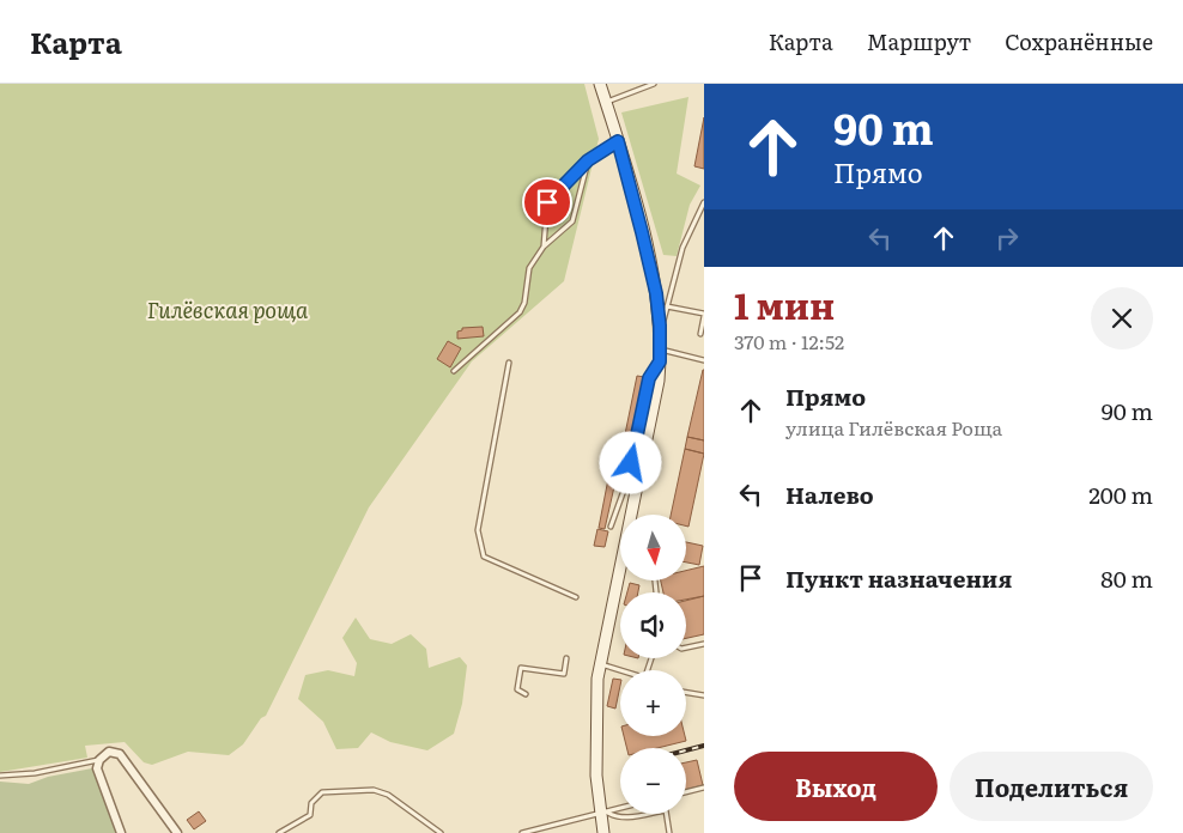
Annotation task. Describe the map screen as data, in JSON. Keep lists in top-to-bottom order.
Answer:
{
  "parks": ["Гилёвская роща"],
  "north": "bottom",
  "page": {
    "header": "Карта",
    "nav": ["Карта", "Маршрут", "Сохранённые"],
    "turn": ["90 m", "Прямо"],
    "heading": ["1 мин", "370 m · 12:52"],
    "list": [
      {
        "name": "Прямо",
        "note": "улица Гилёвская Роща",
        "value": "90 m"
      },
      {
        "name": "Налево",
        "value": "200 m"
      },
      {
        "name": "Пункт назначения",
        "value": "80 m"
      }
    ],
    "map_buttons": ["+", "−"],
    "buttons": ["Выход", "Поделиться"]
  }
}
